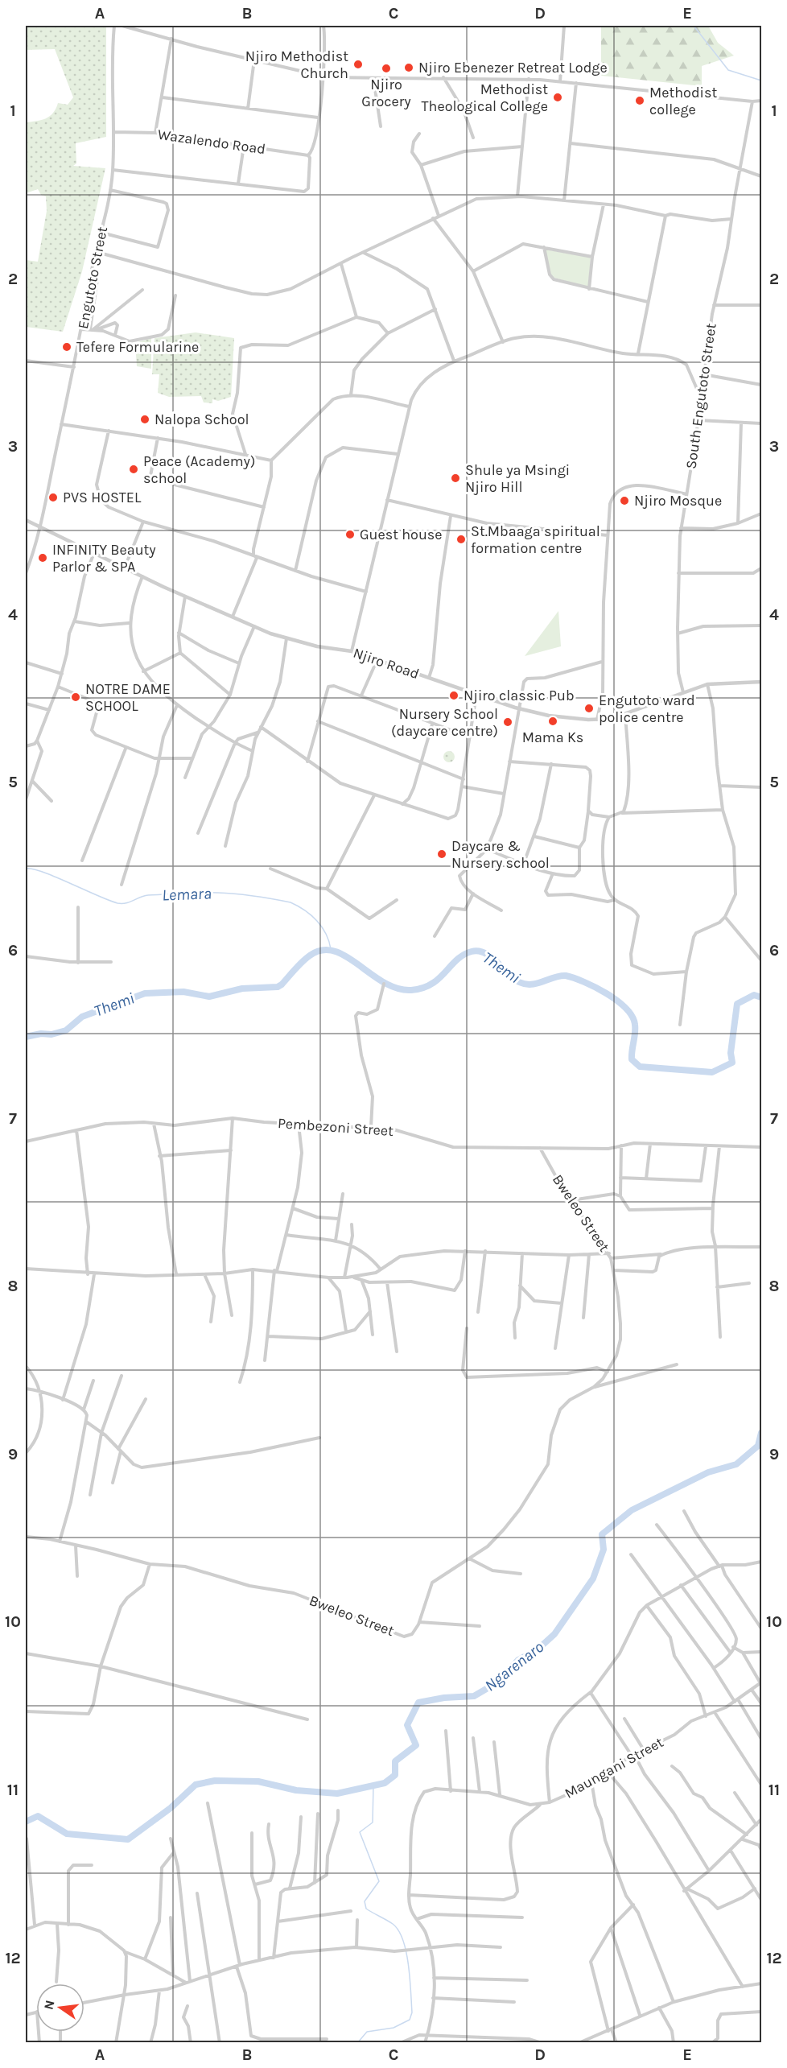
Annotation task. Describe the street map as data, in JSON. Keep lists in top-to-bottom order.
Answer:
{
  "streets": {
    "street": [
      "Wazalendo Road",
      "Engutoto Street",
      "South Engutoto Street",
      "Njiro Road",
      "Pembezoni Street",
      "Bweleo Street",
      "Maungani Street"
    ]
  },
  "crossings": [
    ["Wazalendo Road", "Engutoto Street"],
    ["Engutoto Street", "Njiro Road"],
    ["South Engutoto Street", "Njiro Road"],
    ["Pembezoni Street", "Bweleo Street"]
  ],
  "water": ["Lemara", "Themi", "Ngarenaro"],
  "places": [
    "Njiro Methodist Church",
    "Njiro Ebenezer Retreat Lodge",
    "Njiro Grocery",
    "Methodist Theological College",
    "Methodist college",
    "Tefere Formularine",
    "Nalopa School",
    "Peace (Academy) school",
    "Shule ya Msingi Njiro Hill",
    "PVS HOSTEL",
    "Njiro Mosque",
    "Guest house",
    "St.Mbaaga spiritual formation centre",
    "INFINITY Beauty Parlor & SPA",
    "Njiro classic Pub",
    "NOTRE DAME SCHOOL",
    "Engutoto ward police centre",
    "Mama Ks",
    "Nursery School (daycare centre)",
    "Daycare & Nursery school"
  ],
  "north": "left",
  "grid": {
    "columns": [
      "A",
      "B",
      "C",
      "D",
      "E"
    ],
    "rows": [
      "1",
      "2",
      "3",
      "4",
      "5",
      "6",
      "7",
      "8",
      "9",
      "10",
      "11",
      "12"
    ]
  }
}
